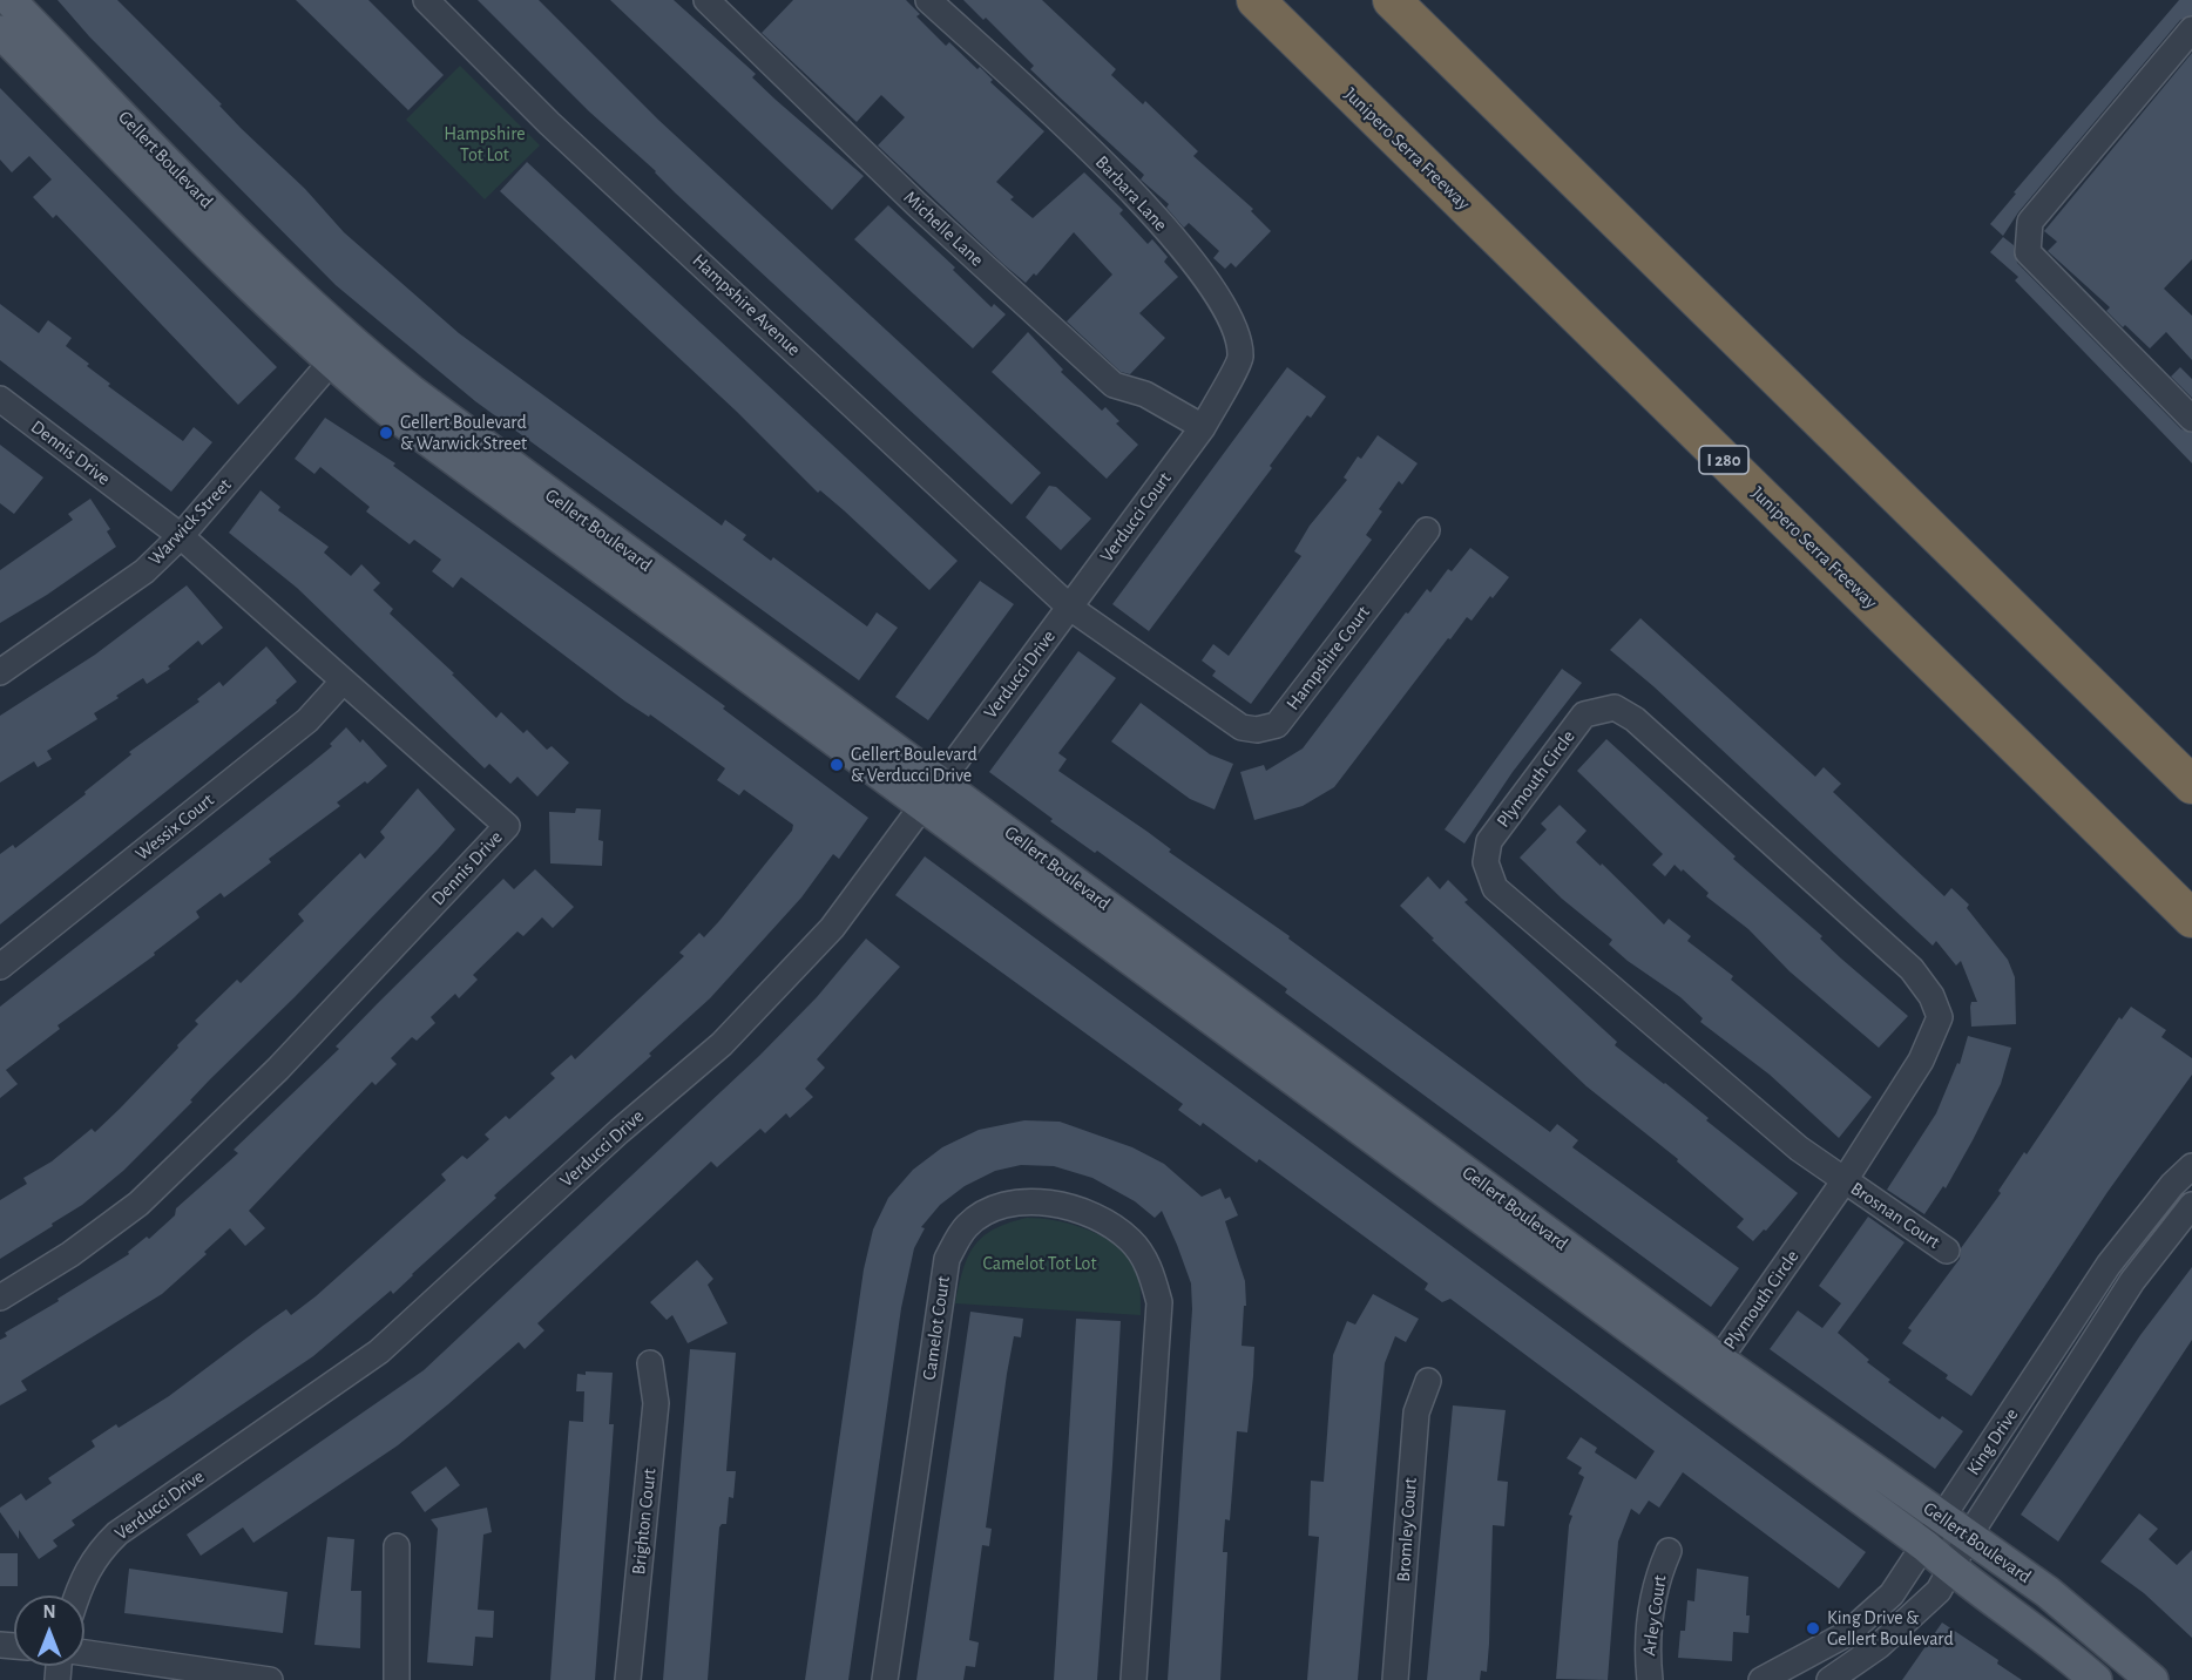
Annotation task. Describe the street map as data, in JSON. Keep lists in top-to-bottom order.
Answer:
{
  "streets": {
    "highway": ["Junipero Serra Freeway", "I 280"],
    "main road": ["Gellert Boulevard"],
    "street": [
      "Barbara Lane",
      "Michelle Lane",
      "Hampshire Avenue",
      "Dennis Drive",
      "Verducci Court",
      "Warwick Street",
      "Hampshire Court",
      "Verducci Drive",
      "Plymouth Circle",
      "Wessix Court",
      "Brosnan Court",
      "Camelot Court",
      "King Drive",
      "Brighton Court",
      "Bromley Court",
      "Arley Court"
    ]
  },
  "crossings": [
    ["Gellert Boulevard", "Warwick Street"],
    ["Gellert Boulevard", "Verducci Drive"],
    ["Gellert Boulevard", "Plymouth Circle"],
    ["Gellert Boulevard", "King Drive"],
    ["Barbara Lane", "Michelle Lane"],
    ["Barbara Lane", "Verducci Court"],
    ["Michelle Lane", "Verducci Court"],
    ["Hampshire Avenue", "Verducci Court"],
    ["Hampshire Avenue", "Hampshire Court"],
    ["Hampshire Avenue", "Verducci Drive"],
    ["Dennis Drive", "Warwick Street"],
    ["Dennis Drive", "Wessix Court"],
    ["Verducci Court", "Hampshire Court"],
    ["Verducci Court", "Verducci Drive"],
    ["Hampshire Court", "Verducci Drive"],
    ["Plymouth Circle", "Brosnan Court"]
  ],
  "parks": ["Hampshire Tot Lot", "Camelot Tot Lot"],
  "places": ["Gellert Boulevard & Warwick Street", "Gellert Boulevard & Verducci Drive", "King Drive & Gellert Boulevard"],
  "north": "top"
}
